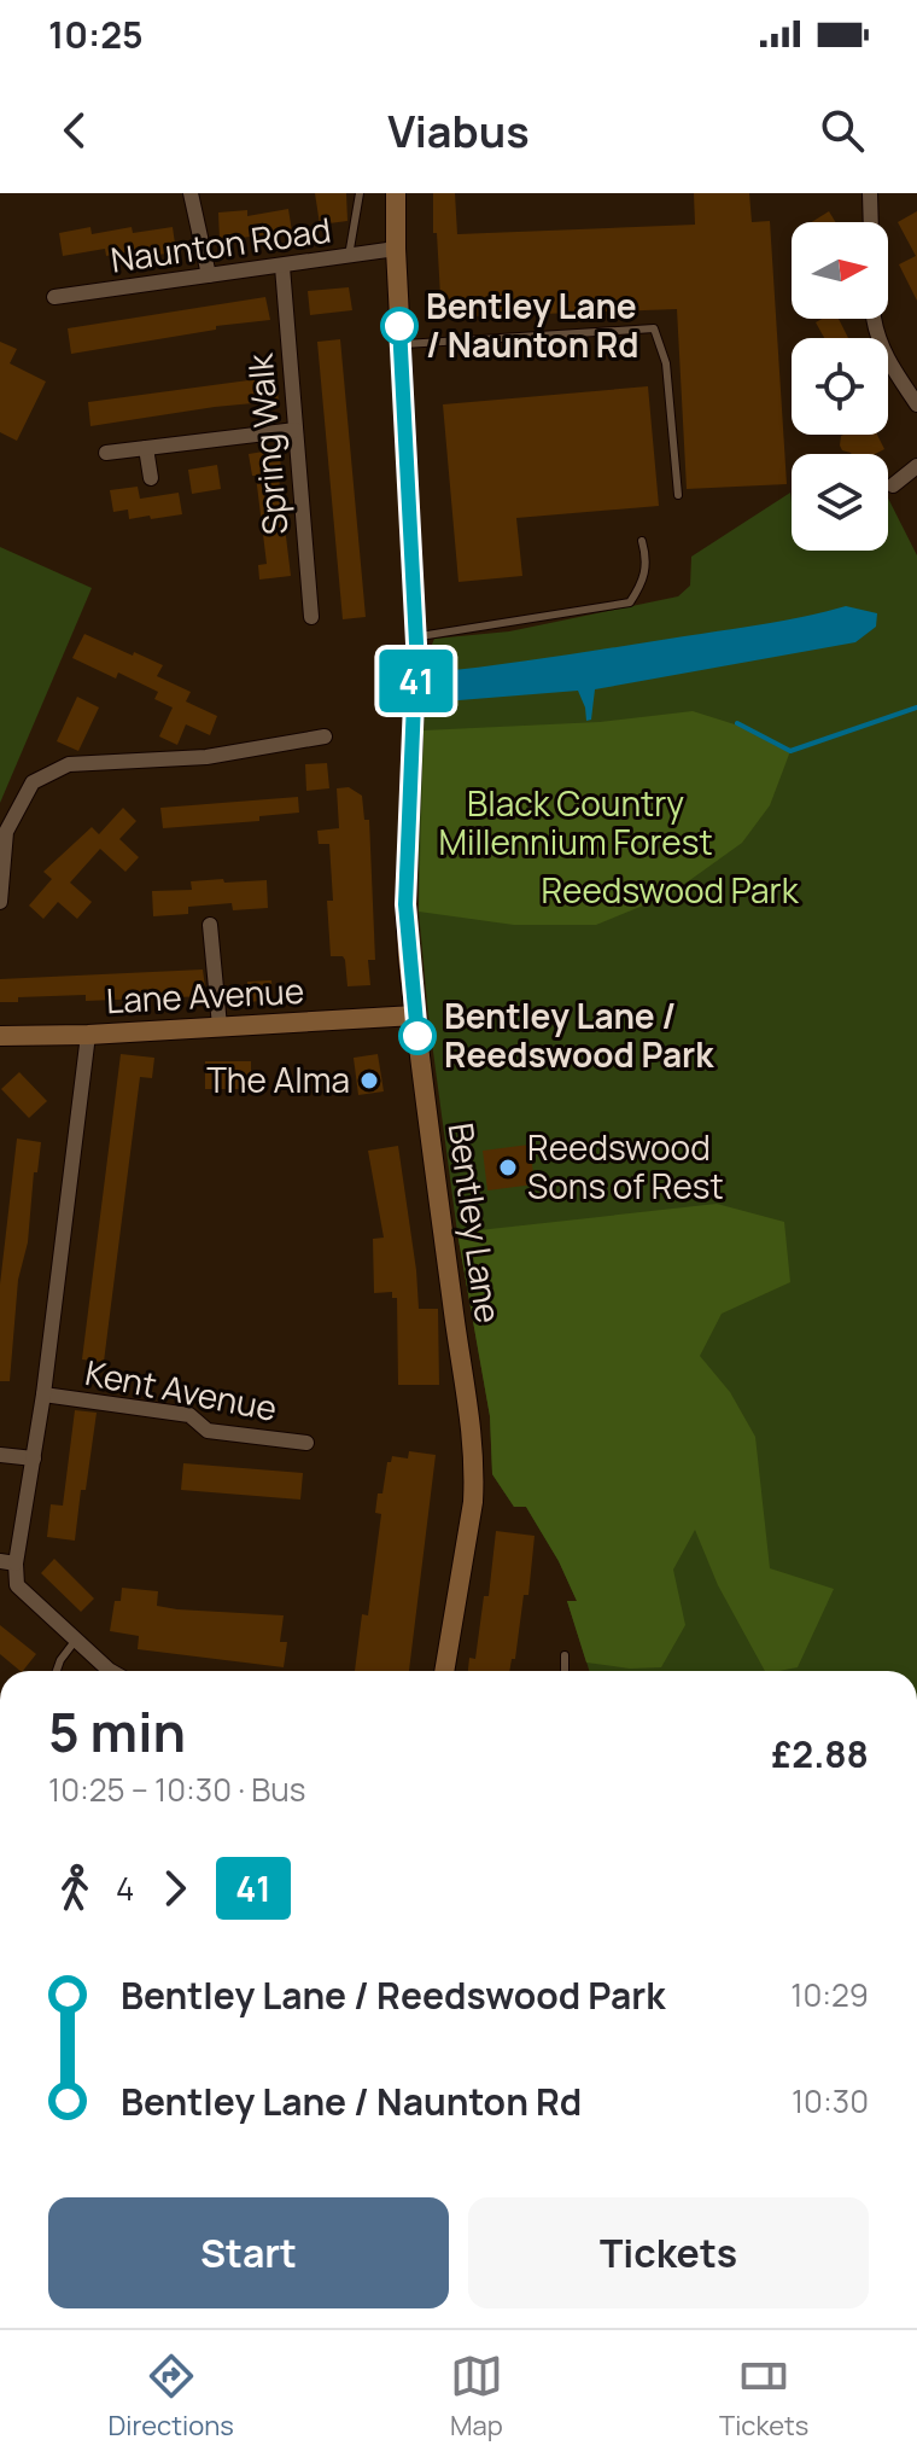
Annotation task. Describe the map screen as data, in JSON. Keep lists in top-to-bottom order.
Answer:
{
  "streets": {
    "street": [
      "Naunton Road",
      "Spring Walk",
      "Lane Avenue",
      "Bentley Lane",
      "Kent Avenue"
    ]
  },
  "crossings": [
    ["Naunton Road", "Spring Walk"],
    ["Naunton Road", "Bentley Lane"],
    ["Lane Avenue", "Bentley Lane"]
  ],
  "parks": ["Black Country Millennium Forest", "Reedswood Park"],
  "places": [
    "Bentley Lane / Naunton Rd",
    "Bentley Lane / Reedswood Park",
    "The Alma",
    "Reedswood Sons of Rest"
  ],
  "lines": ["bus line 41"],
  "north": "right",
  "page": {
    "status": "10:25",
    "header": "Viabus",
    "on_map": "41",
    "heading": ["5 min", "10:25 – 10:30 · Bus", "£2.88"],
    "legs": ["4", "41"],
    "list": [
      {
        "name": "Bentley Lane / Reedswood Park",
        "value": "10:29"
      },
      {
        "name": "Bentley Lane / Naunton Rd",
        "value": "10:30"
      }
    ],
    "buttons": ["Start", "Tickets"],
    "tabs": ["Directions", "Map", "Tickets"]
  }
}
